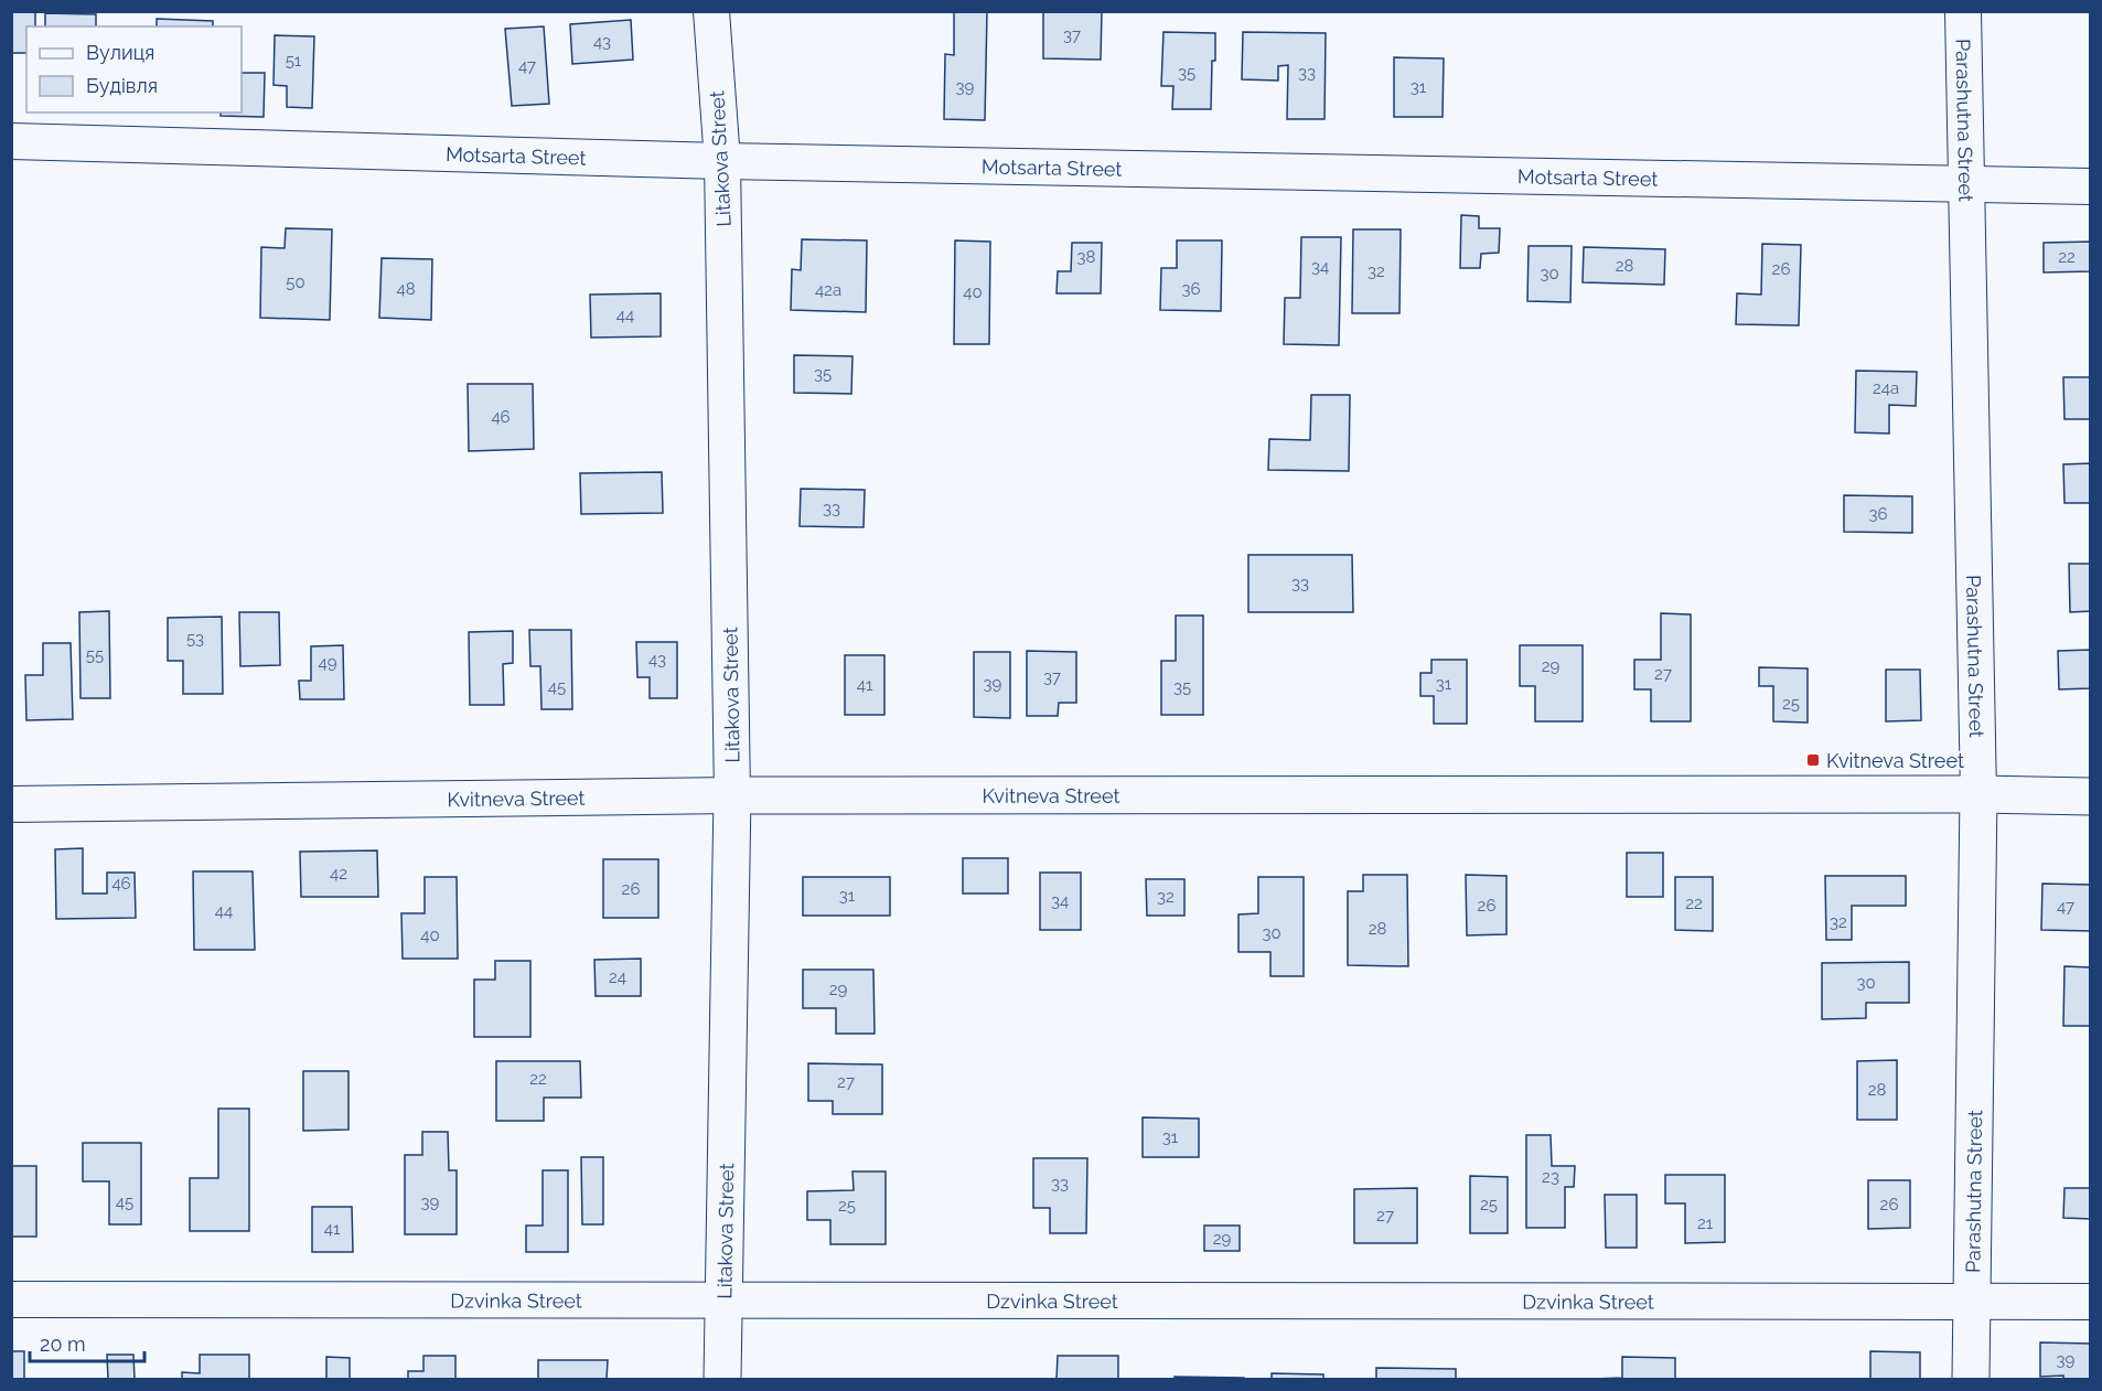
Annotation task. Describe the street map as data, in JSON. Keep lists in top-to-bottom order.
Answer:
{
  "streets": {
    "main road": ["Parashutna Street", "Litakova Street", "Kvitneva Street"],
    "street": ["Motsarta Street", "Dzvinka Street"]
  },
  "crossings": [
    ["Parashutna Street", "Motsarta Street"],
    ["Parashutna Street", "Kvitneva Street"],
    ["Parashutna Street", "Dzvinka Street"],
    ["Motsarta Street", "Litakova Street"],
    ["Litakova Street", "Kvitneva Street"],
    ["Litakova Street", "Dzvinka Street"]
  ],
  "places": {
    "transit": ["Kvitneva Street"]
  },
  "house_numbers": [
    "37",
    "43",
    "51",
    "47",
    "35",
    "33",
    "39",
    "31",
    "38",
    "22",
    "28",
    "34",
    "26",
    "32",
    "30",
    "50",
    "48",
    "36",
    "42а",
    "40",
    "44",
    "35",
    "24а",
    "46",
    "33",
    "36",
    "33",
    "53",
    "55",
    "43",
    "49",
    "29",
    "27",
    "37",
    "39",
    "31",
    "41",
    "45",
    "35",
    "25",
    "42",
    "46",
    "26",
    "31",
    "32",
    "34",
    "22",
    "26",
    "47",
    "44",
    "32",
    "28",
    "30",
    "40",
    "24",
    "30",
    "29",
    "22",
    "27",
    "28",
    "31",
    "23",
    "33",
    "45",
    "39",
    "25",
    "26",
    "25",
    "27",
    "21",
    "41",
    "29",
    "39"
  ],
  "legend": ["Вулиця", "Будівля"],
  "scale_bar": "20 m"
}
